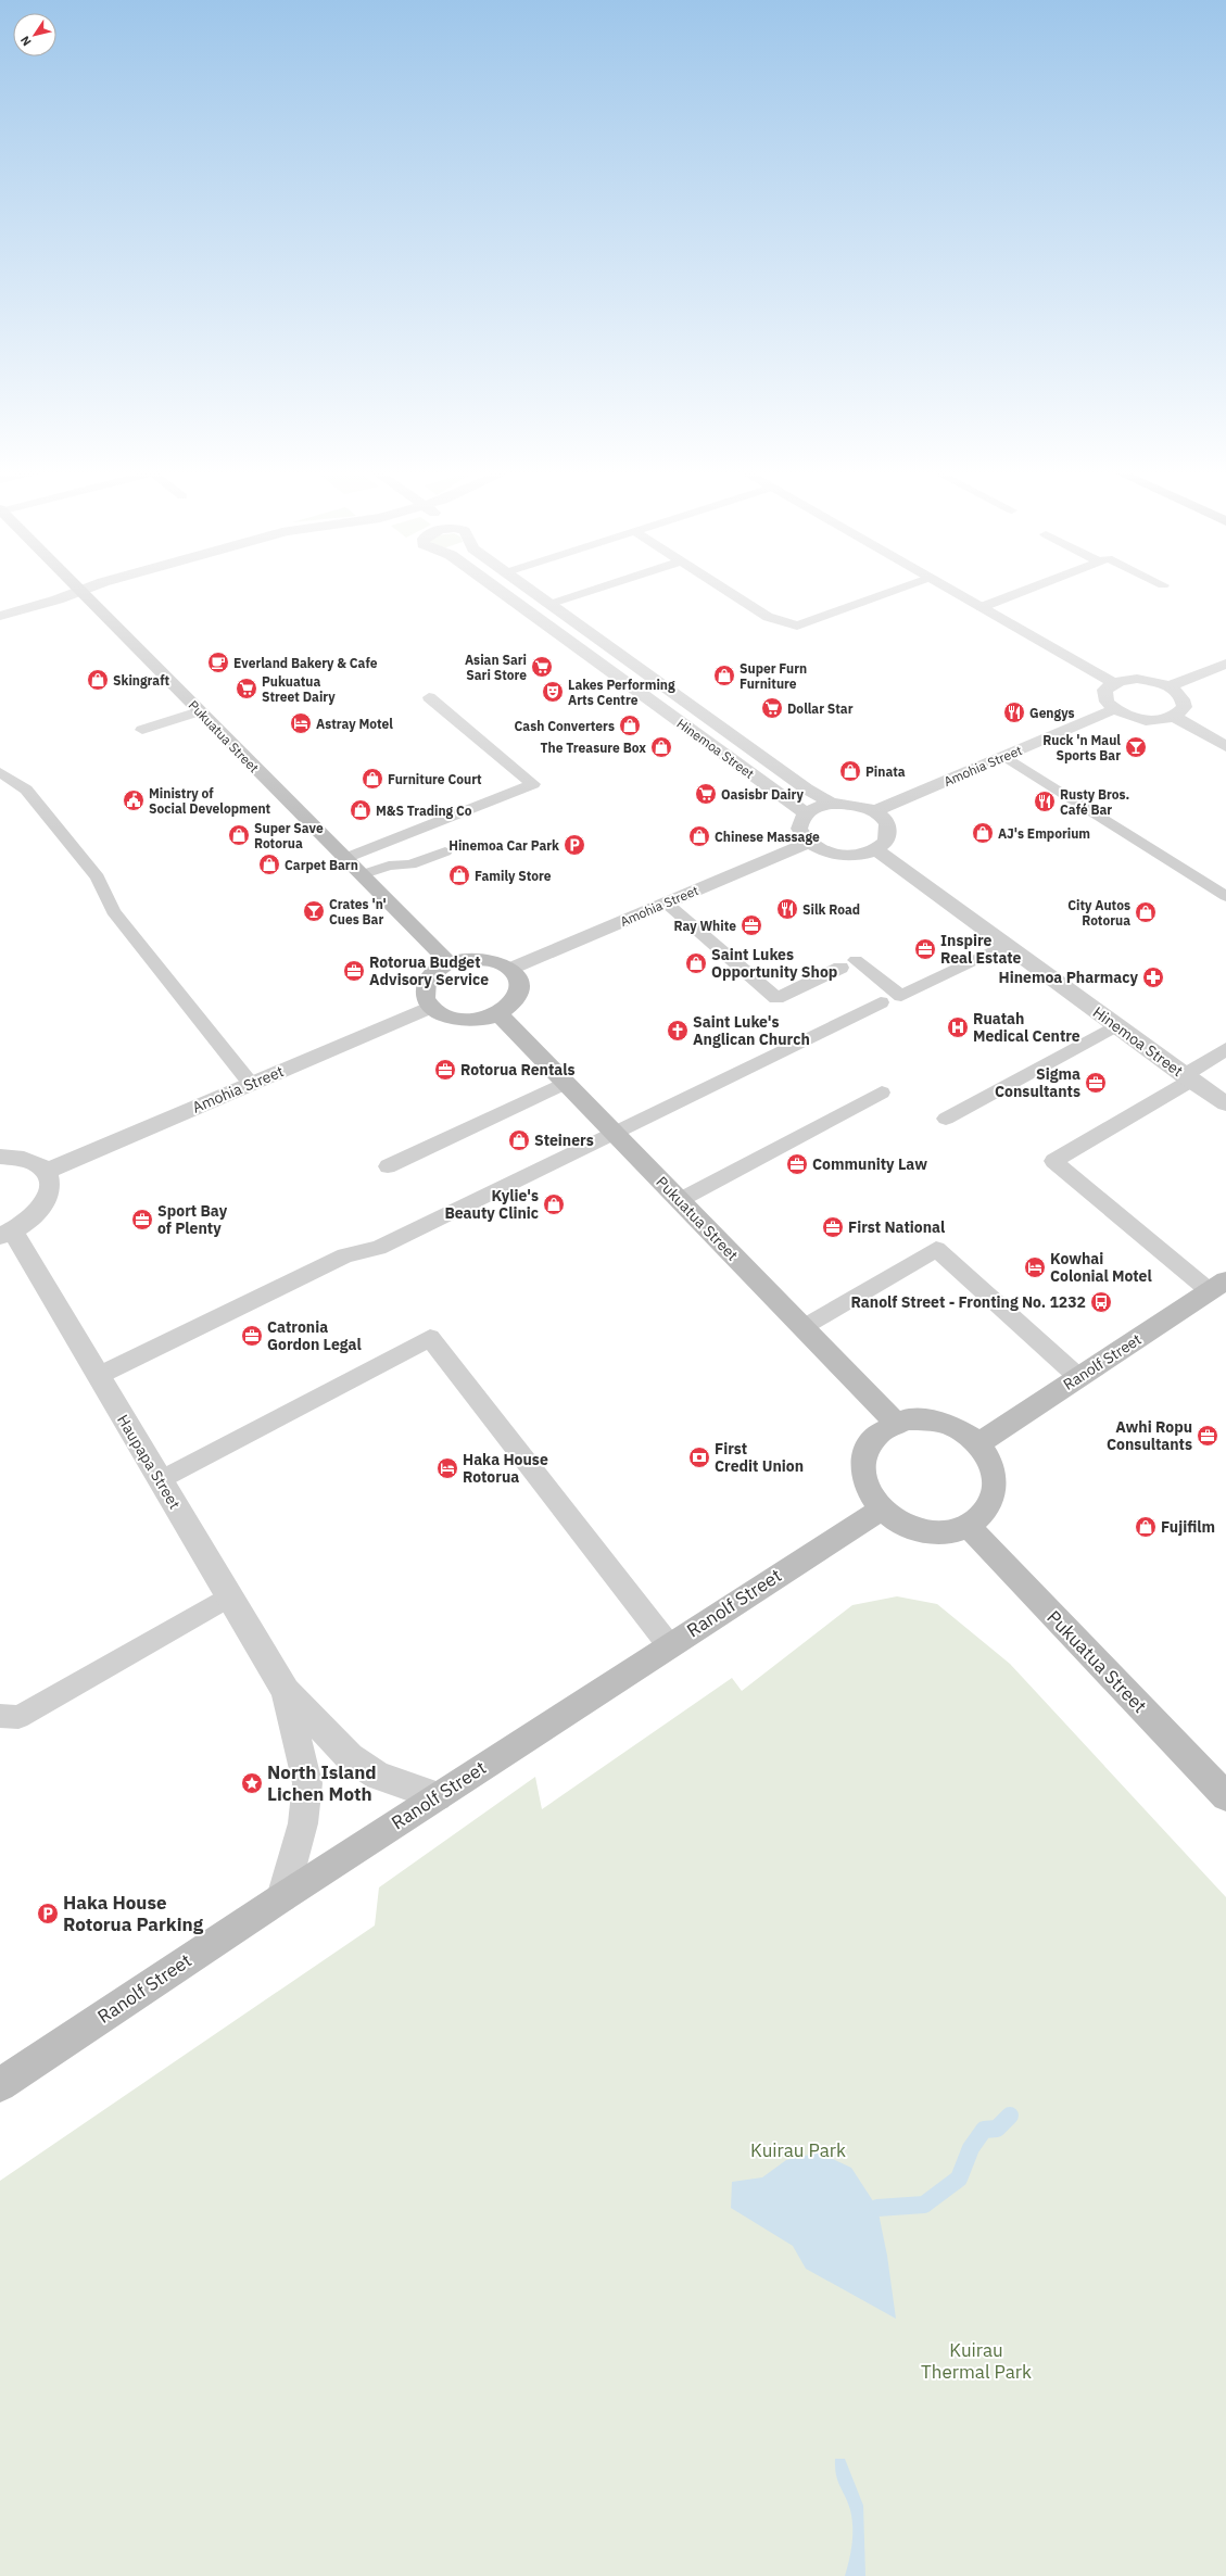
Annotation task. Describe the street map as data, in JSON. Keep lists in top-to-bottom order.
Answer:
{
  "streets": {
    "main road": ["Pukuatua Street", "Ranolf Street"],
    "street": ["Hinemoa Street", "Amohia Street", "Haupapa Street"]
  },
  "crossings": [
    ["Pukuatua Street", "Amohia Street"],
    ["Pukuatua Street", "Ranolf Street"],
    ["Hinemoa Street", "Amohia Street"],
    ["Ranolf Street", "Haupapa Street"]
  ],
  "parks": ["Kuirau Park", "Kuirau Thermal Park"],
  "places": {
    "cafe": ["Everland Bakery & Cafe"],
    "supermarket": [
      "Asian Sari Sari Store",
      "Pukuatua Street Dairy",
      "Dollar Star",
      "Oasisbr Dairy"
    ],
    "shop": [
      "Super Furn Furniture",
      "Skingraft",
      "Cash Converters",
      "The Treasure Box",
      "Pinata",
      "Furniture Court",
      "M&S Trading Co",
      "AJ's Emporium",
      "Super Save Rotorua",
      "Chinese Massage",
      "Carpet Barn",
      "Family Store",
      "City Autos Rotorua",
      "Saint Lukes Opportunity Shop",
      "Steiners",
      "Kylie's Beauty Clinic",
      "Fujifilm"
    ],
    "theatre": ["Lakes Performing Arts Centre"],
    "restaurant": ["Gengys", "Rusty Bros. Café Bar", "Silk Road"],
    "hotel": ["Astray Motel", "Kowhai Colonial Motel", "Haka House Rotorua"],
    "bar": ["Ruck 'n Maul Sports Bar", "Crates 'n' Cues Bar"],
    "public building": ["Ministry of Social Development"],
    "parking": ["Hinemoa Car Park", "Haka House Rotorua Parking"],
    "office": [
      "Ray White",
      "Inspire Real Estate",
      "Rotorua Budget Advisory Service",
      "Rotorua Rentals",
      "Sigma Consultants",
      "Community Law",
      "Sport Bay of Plenty",
      "First National",
      "Catronia Gordon Legal",
      "Awhi Ropu Consultants"
    ],
    "pharmacy": ["Hinemoa Pharmacy"],
    "hospital": ["Ruatah Medical Centre"],
    "church": ["Saint Luke's Anglican Church"],
    "bus stop": ["Ranolf Street - Fronting No. 1232"],
    "bank": ["First Credit Union"],
    "place": ["North Island Lichen Moth"]
  },
  "north": "bottom left"
}
